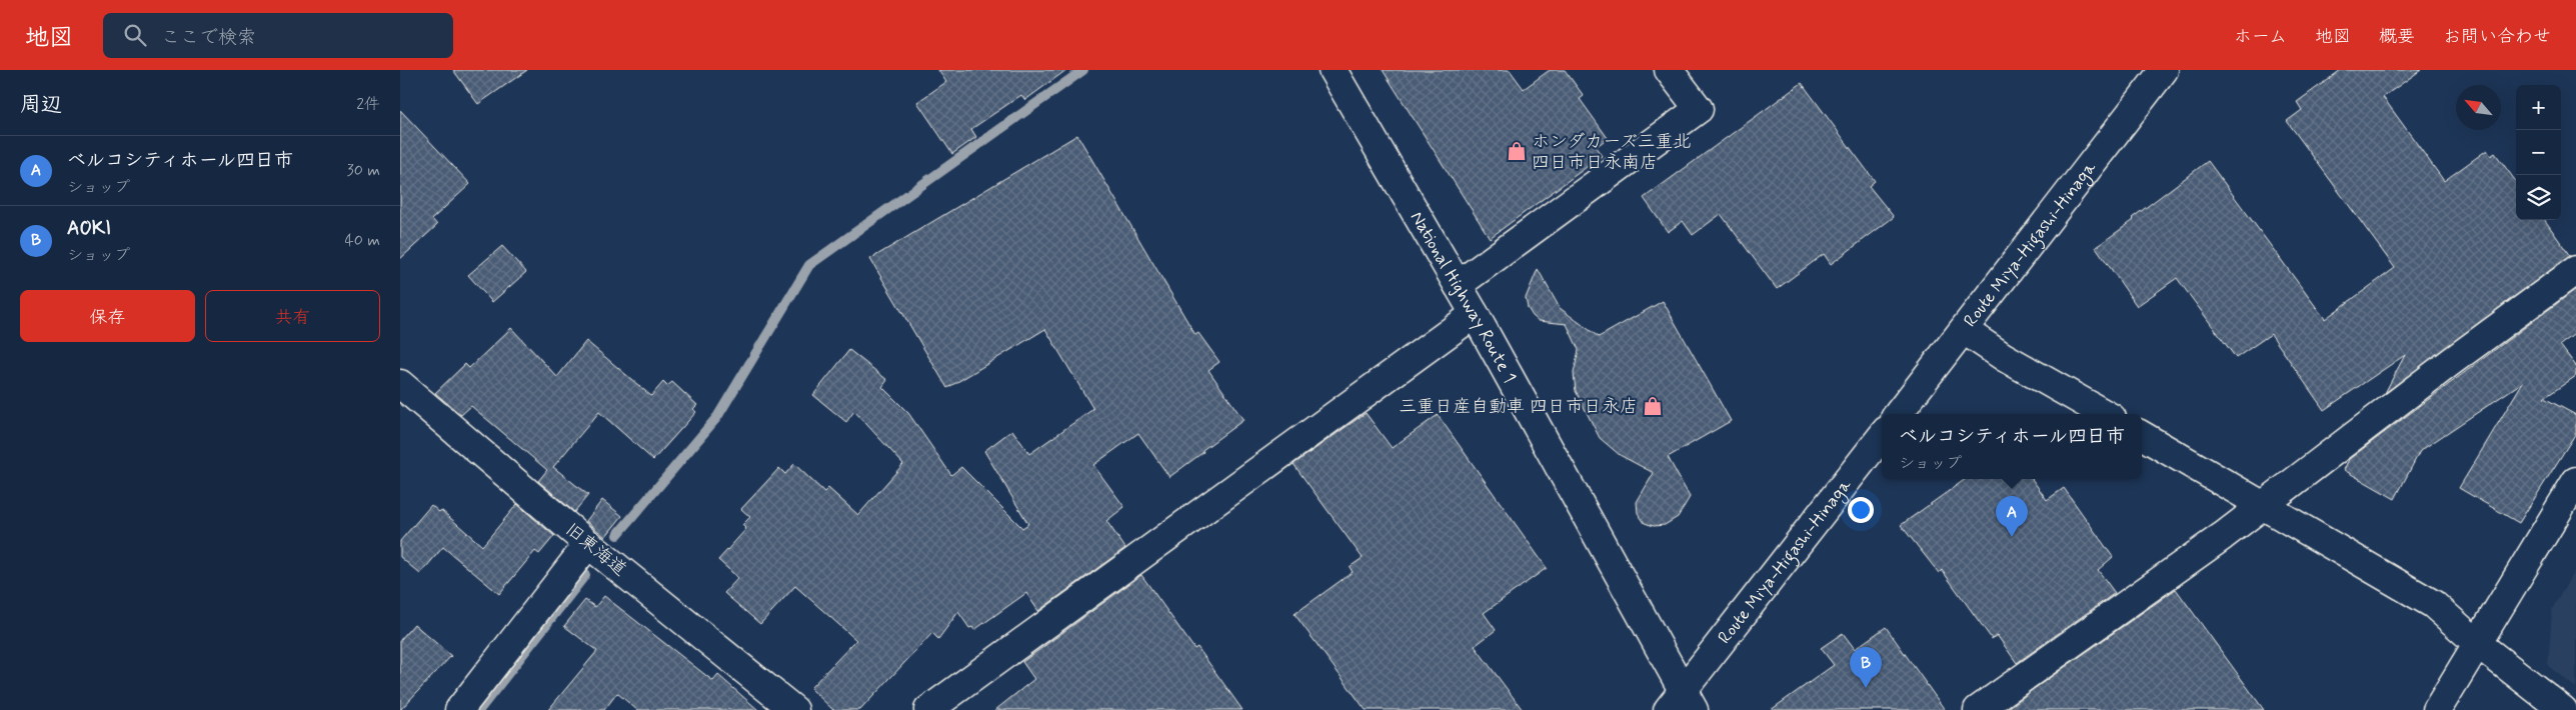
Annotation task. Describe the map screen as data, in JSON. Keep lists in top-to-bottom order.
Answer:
{
  "streets": {
    "main road": ["Route Miya-Higashi-Hinaga", "National Highway Route 1", "旧東海道"]
  },
  "crossings": [
    ["Route Miya-Higashi-Hinaga", "National Highway Route 1"]
  ],
  "places": {
    "shop": ["ホンダカーズ三重北 四日市日永南店", "三重日産自動車 四日市日永店"]
  },
  "north": "top left",
  "page": {
    "header": "地図",
    "search": "ここで検索",
    "nav": [
      "ホーム",
      "地図",
      "概要",
      "お問い合わせ"
    ],
    "heading": ["周辺", "2件"],
    "map_buttons": ["+", "−"],
    "list": [
      {
        "mark": "A",
        "name": "ベルコシティホール四日市",
        "note": "ショップ",
        "value": "30 m"
      },
      {
        "mark": "B",
        "name": "AOKI",
        "note": "ショップ",
        "value": "40 m"
      }
    ],
    "buttons": ["保存", "共有"],
    "popup": ["ベルコシティホール四日市", "ショップ"],
    "pins": ["A", "B"]
  }
}
